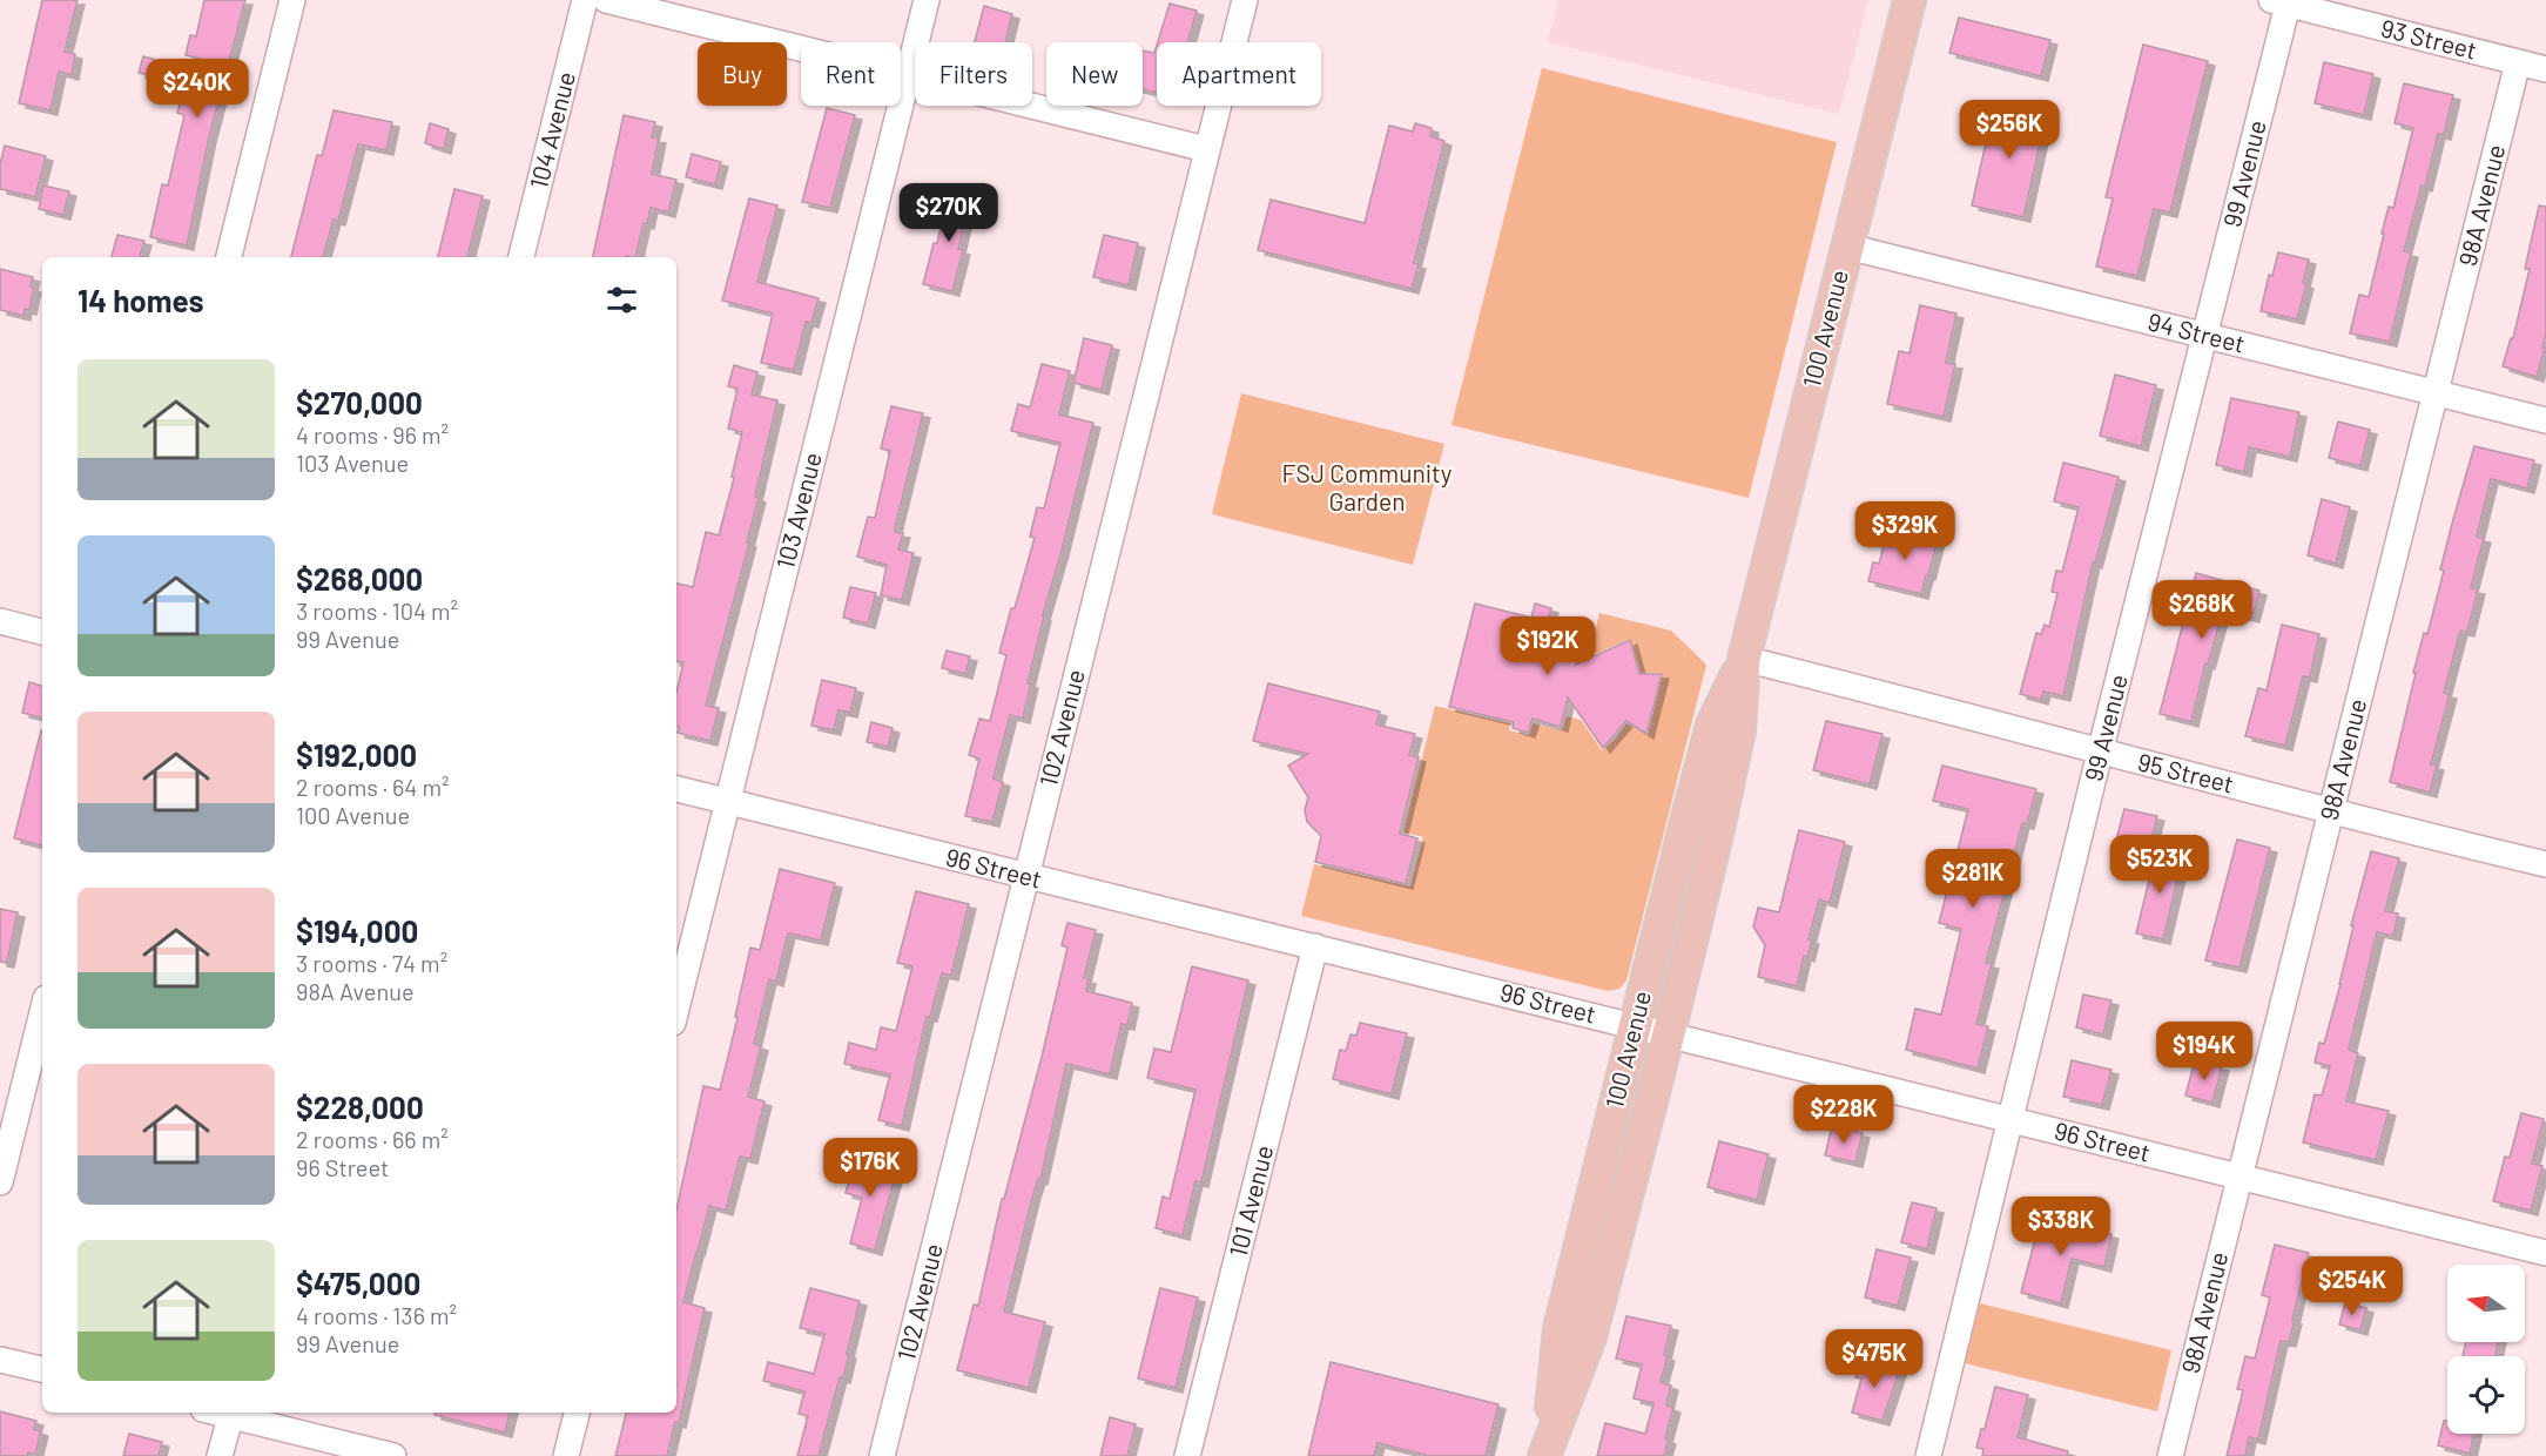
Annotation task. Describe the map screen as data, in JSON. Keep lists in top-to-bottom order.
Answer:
{
  "streets": {
    "main road": ["100 Avenue"],
    "street": [
      "93 Street",
      "104 Avenue",
      "99 Avenue",
      "98A Avenue",
      "94 Street",
      "103 Avenue",
      "102 Avenue",
      "95 Street",
      "96 Street",
      "101 Avenue"
    ]
  },
  "crossings": [
    ["93 Street", "99 Avenue"],
    ["93 Street", "98A Avenue"],
    ["99 Avenue", "94 Street"],
    ["99 Avenue", "95 Street"],
    ["99 Avenue", "96 Street"],
    ["98A Avenue", "94 Street"],
    ["98A Avenue", "95 Street"],
    ["98A Avenue", "96 Street"],
    ["100 Avenue", "94 Street"],
    ["100 Avenue", "95 Street"],
    ["100 Avenue", "96 Street"],
    ["103 Avenue", "96 Street"],
    ["102 Avenue", "96 Street"],
    ["96 Street", "101 Avenue"]
  ],
  "parks": ["FSJ Community Garden"],
  "north": "left",
  "page": {
    "chip": [
      "Buy",
      "Rent",
      "Filters",
      "New",
      "Apartment"
    ],
    "price": [
      "$240K",
      "$256K",
      "$270K",
      "$329K",
      "$268K",
      "$192K",
      "$523K",
      "$281K",
      "$194K",
      "$228K",
      "$176K",
      "$338K",
      "$254K",
      "$475K"
    ],
    "heading": "14 homes",
    "list": [
      {
        "name": "$270,000",
        "note": "4 rooms · 96 m² · 103 Avenue"
      },
      {
        "name": "$268,000",
        "note": "3 rooms · 104 m² · 99 Avenue"
      },
      {
        "name": "$192,000",
        "note": "2 rooms · 64 m² · 100 Avenue"
      },
      {
        "name": "$194,000",
        "note": "3 rooms · 74 m² · 98A Avenue"
      },
      {
        "name": "$228,000",
        "note": "2 rooms · 66 m² · 96 Street"
      },
      {
        "name": "$475,000",
        "note": "4 rooms · 136 m² · 99 Avenue"
      }
    ]
  }
}
